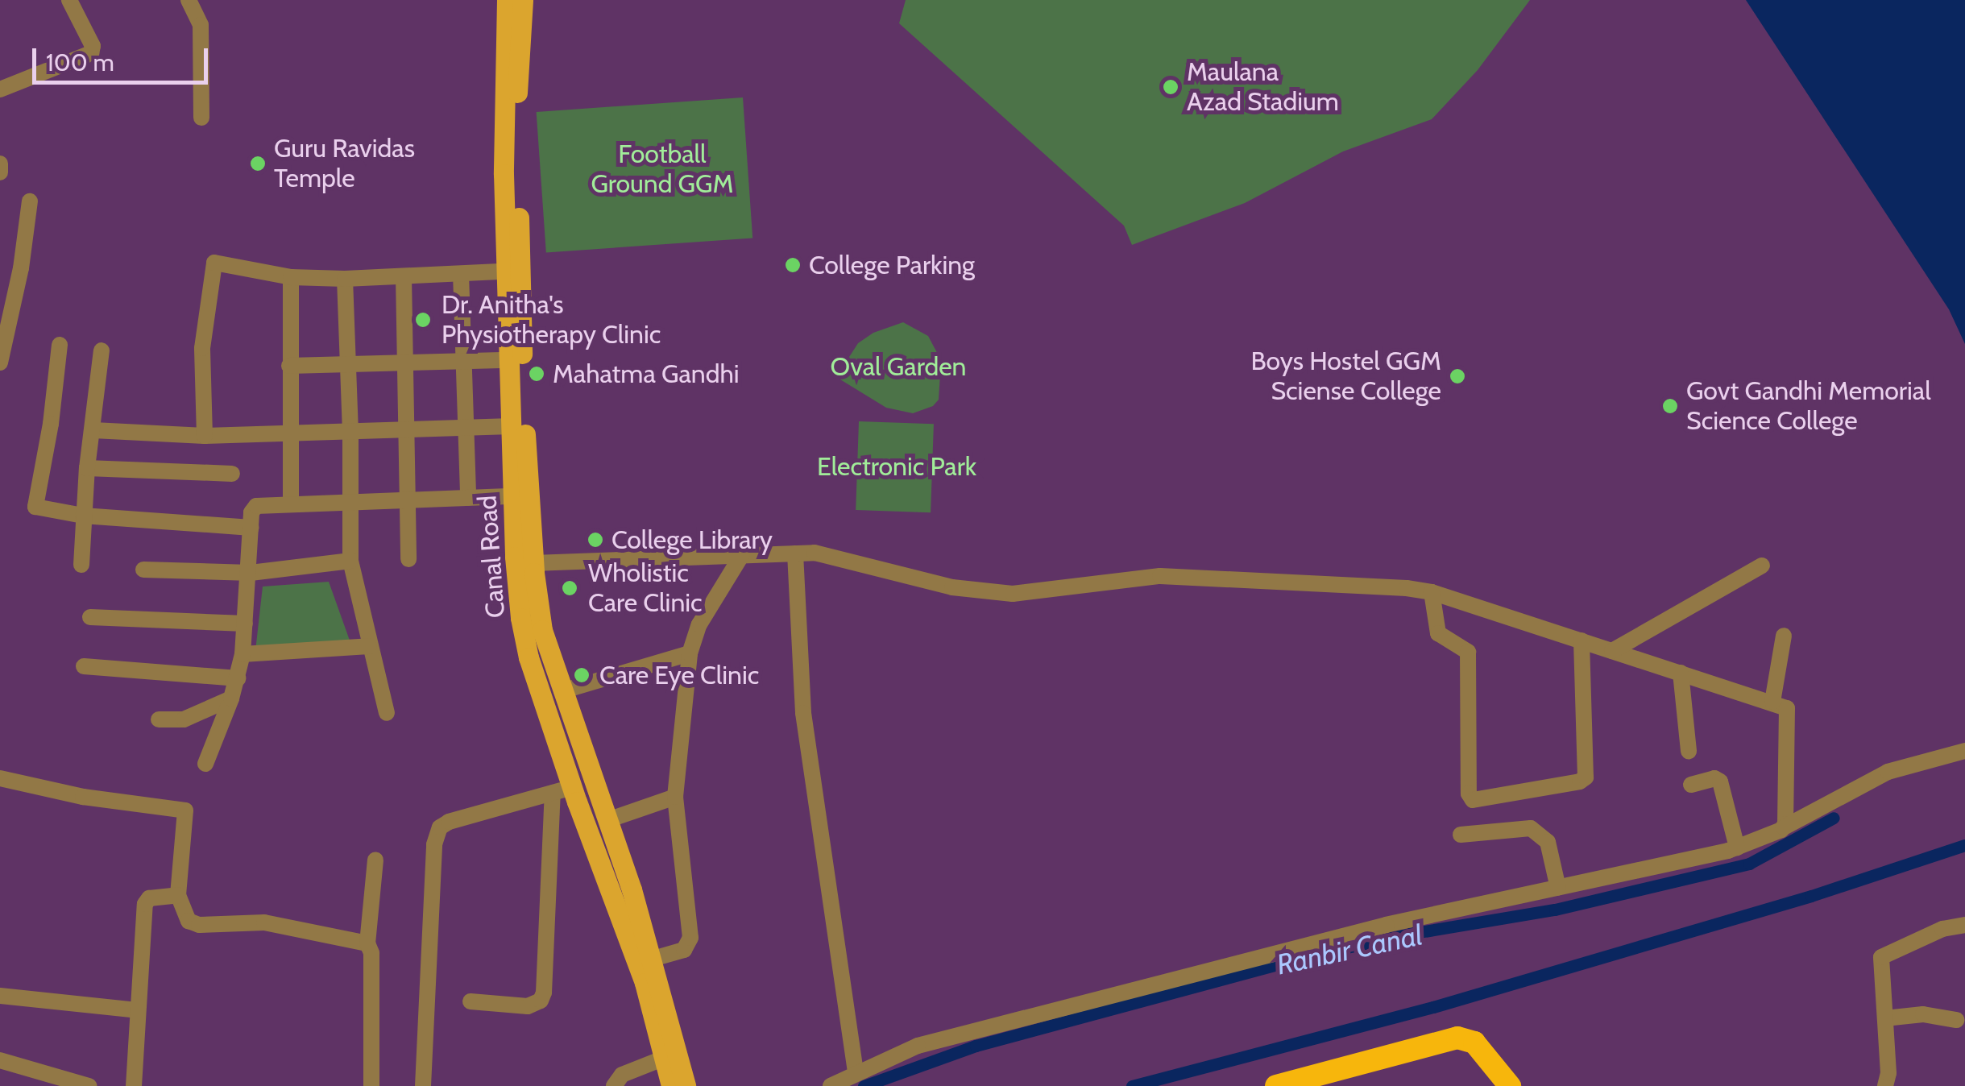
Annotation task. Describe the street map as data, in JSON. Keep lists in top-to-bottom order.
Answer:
{
  "streets": {
    "main road": ["Canal Road"]
  },
  "water": ["Ranbir Canal"],
  "parks": ["Football Ground GGM", "Oval Garden", "Electronic Park"],
  "places": [
    "Maulana Azad Stadium",
    "Guru Ravidas Temple",
    "College Parking",
    "Dr. Anitha's Physiotherapy Clinic",
    "Mahatma Gandhi",
    "Boys Hostel GGM Sciense College",
    "Govt Gandhi Memorial Science College",
    "College Library",
    "Wholistic Care Clinic",
    "Care Eye Clinic"
  ],
  "scale_bar": "100 m"
}
